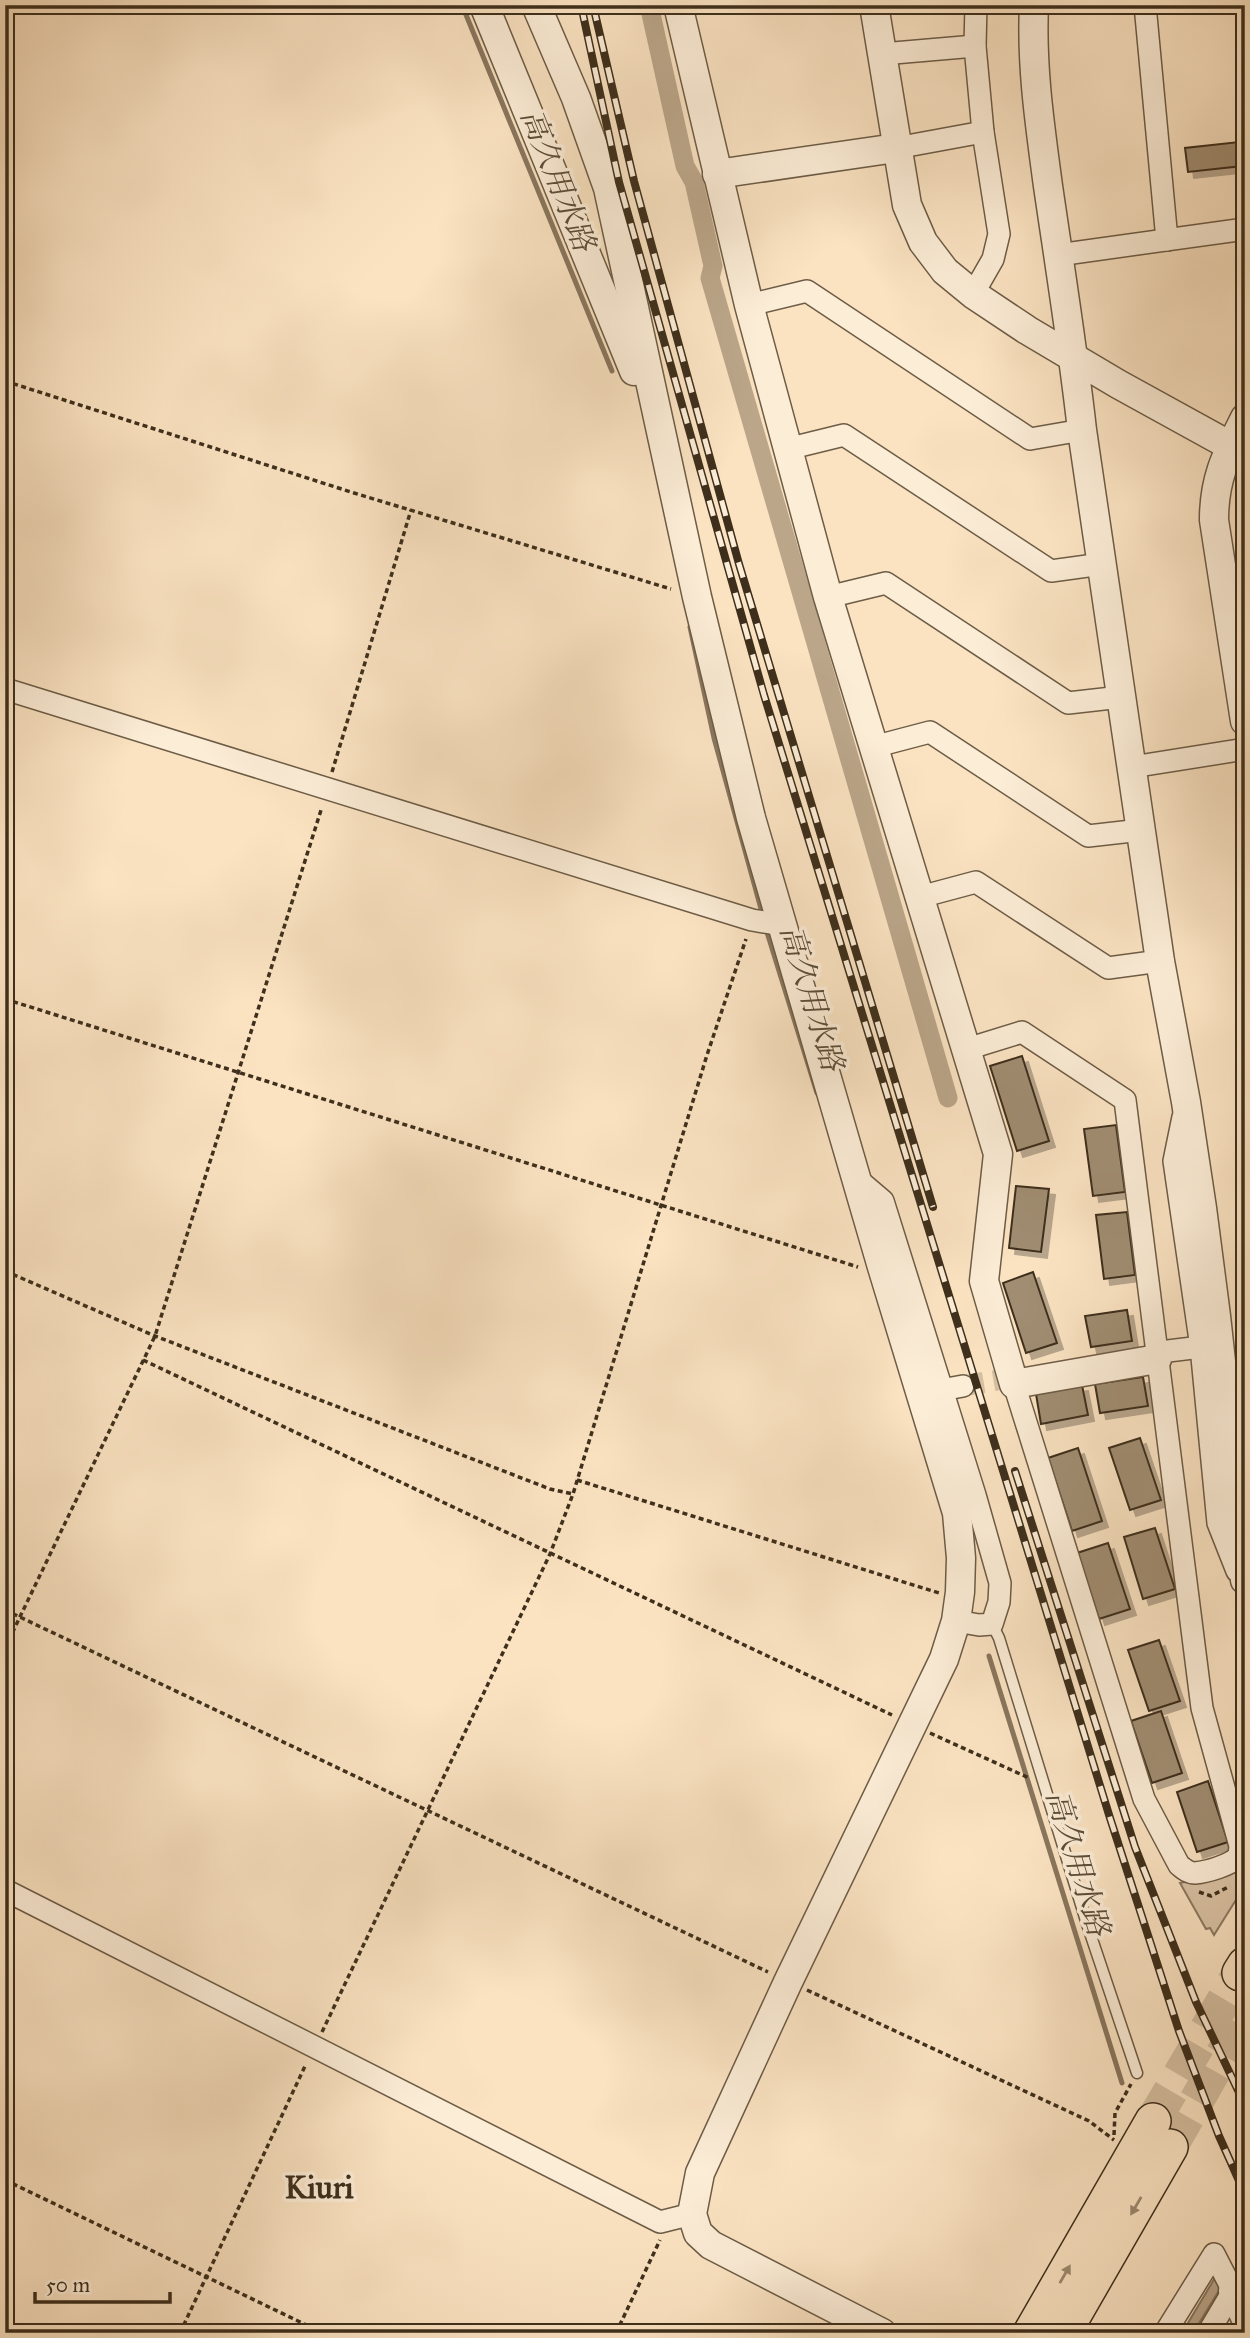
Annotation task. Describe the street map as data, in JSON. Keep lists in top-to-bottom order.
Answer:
{
  "districts": ["Kiuri"],
  "water": ["高久用水路"],
  "scale_bar": "50 m"
}
